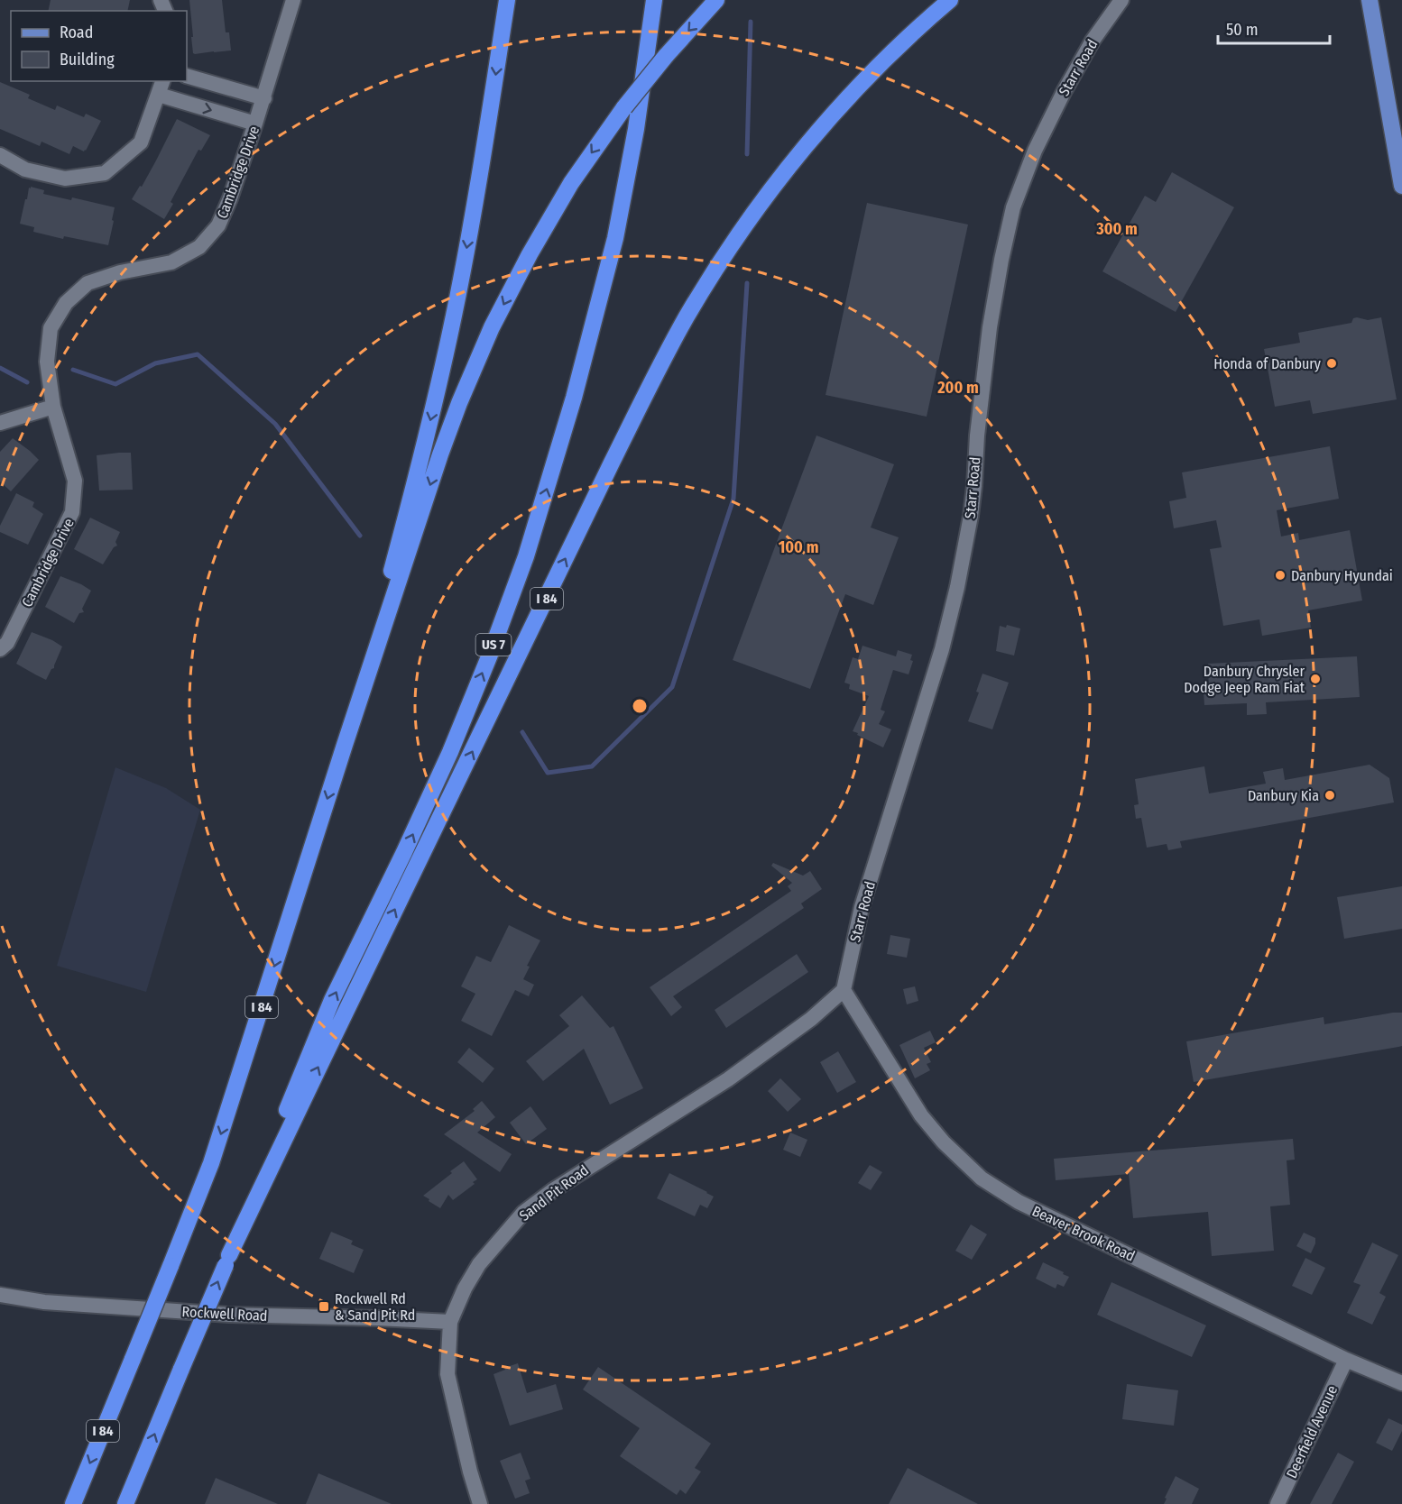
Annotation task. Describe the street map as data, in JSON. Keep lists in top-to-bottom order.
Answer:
{
  "streets": {
    "highway": ["I 84", "US 7"],
    "street": [
      "Starr Road",
      "Cambridge Drive",
      "Sand Pit Road",
      "Beaver Brook Road",
      "Rockwell Road",
      "Deerfield Avenue"
    ]
  },
  "crossings": [
    ["Starr Road", "Sand Pit Road"],
    ["Starr Road", "Beaver Brook Road"],
    ["I 84", "US 7"],
    ["Sand Pit Road", "Beaver Brook Road"],
    ["Sand Pit Road", "Rockwell Road"],
    ["Beaver Brook Road", "Deerfield Avenue"]
  ],
  "places": {
    "other": [
      "Honda of Danbury",
      "Danbury Hyundai",
      "Danbury Chrysler Dodge Jeep Ram Fiat",
      "Danbury Kia"
    ],
    "transit": ["Rockwell Rd & Sand Pit Rd"]
  },
  "legend": ["Road", "Building"],
  "scale_bar": "50 m",
  "rings": ["300 m", "200 m", "100 m"]
}
